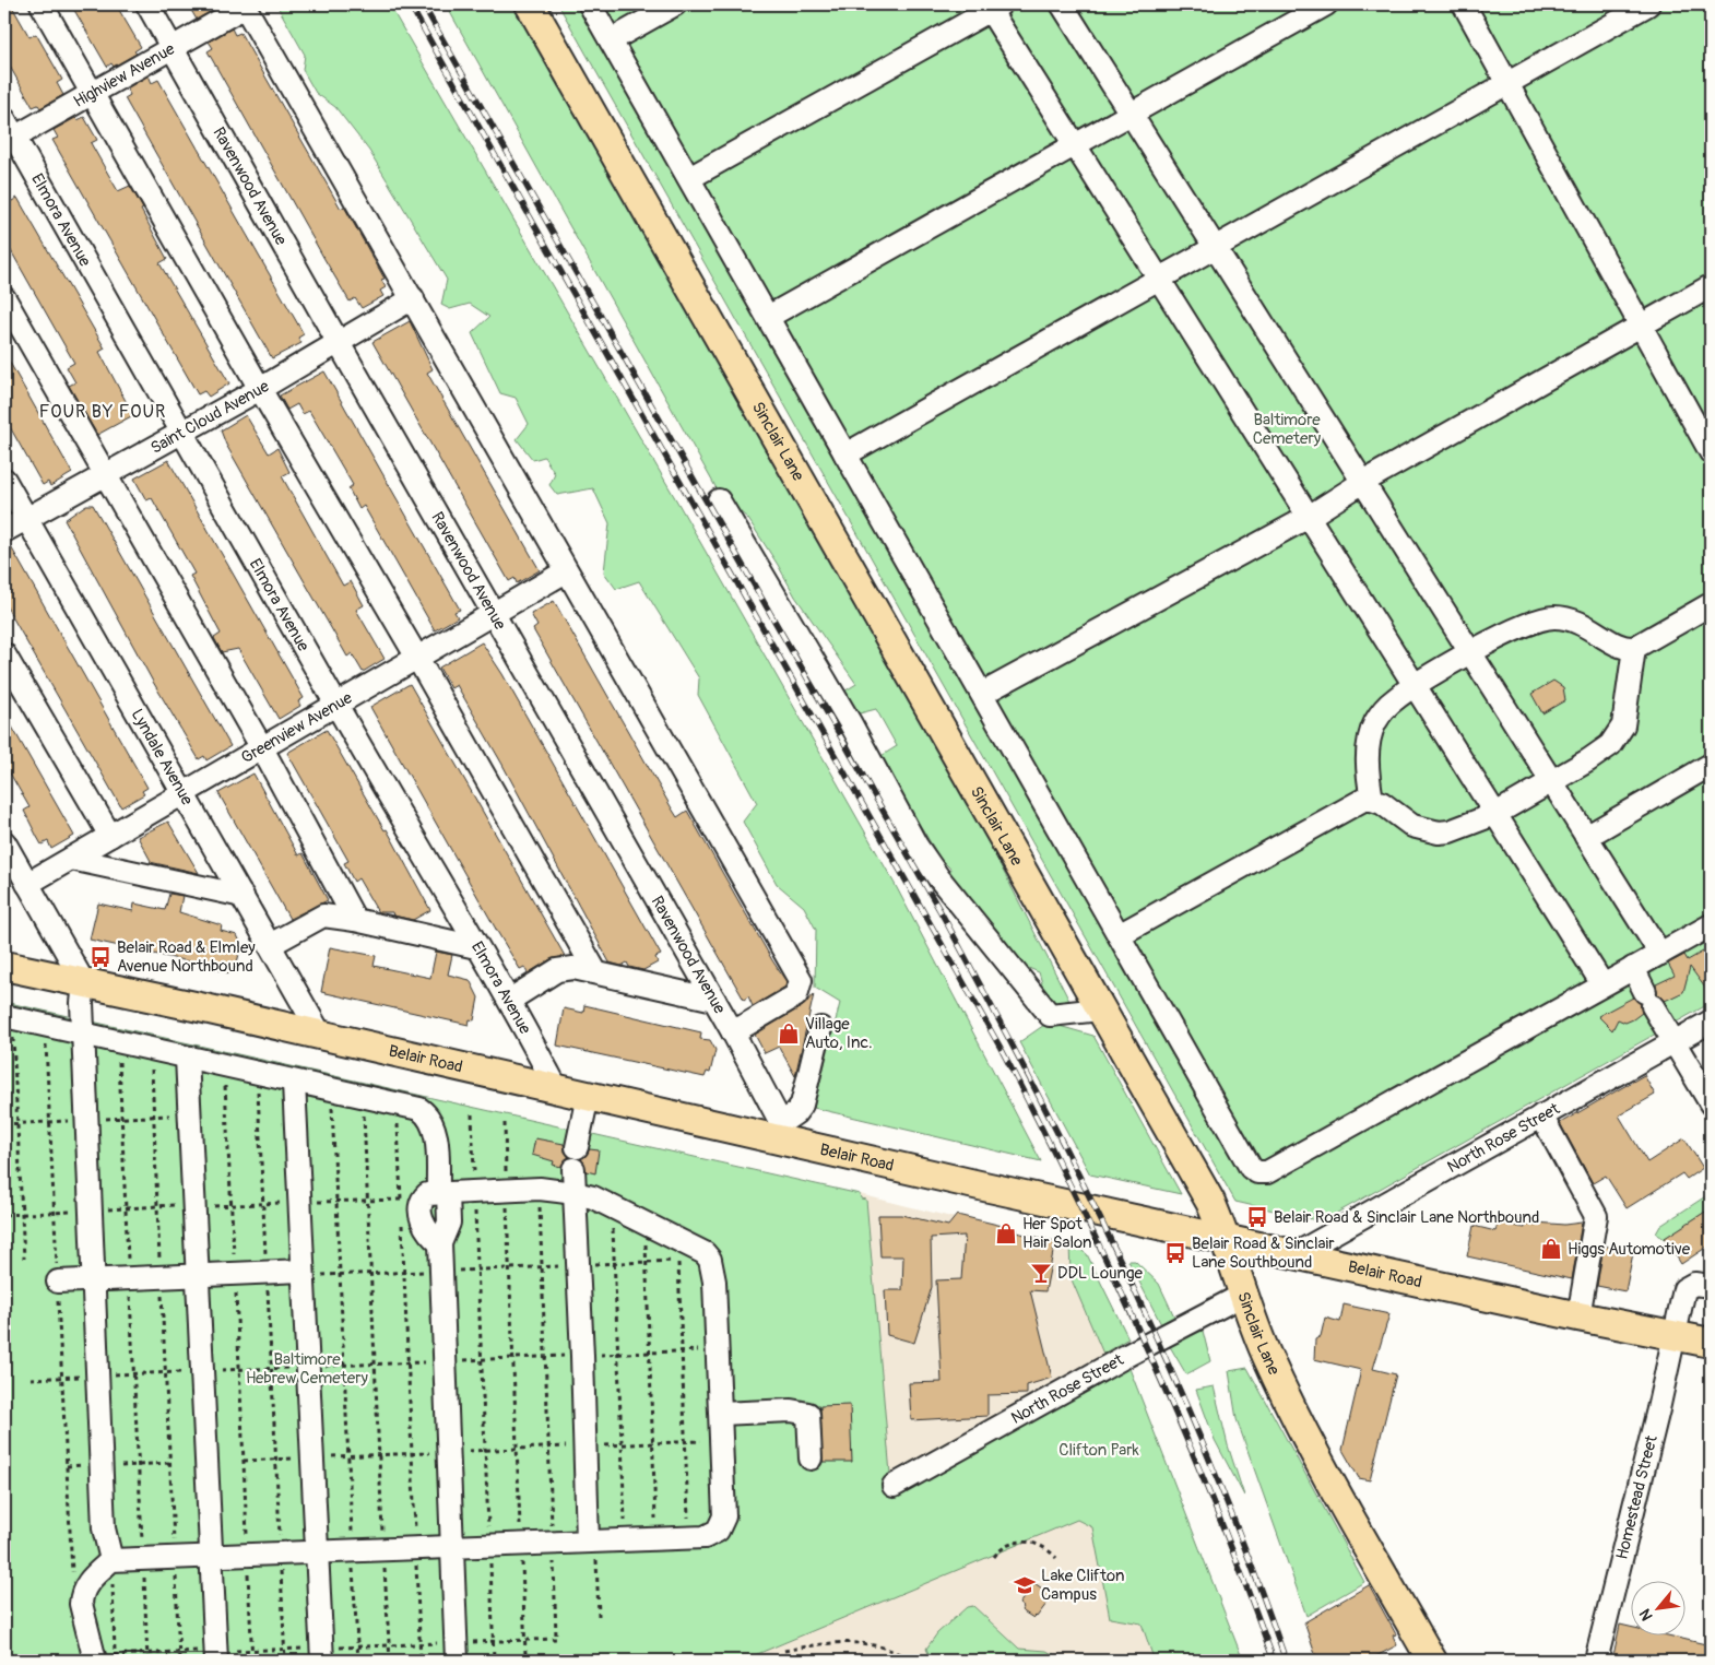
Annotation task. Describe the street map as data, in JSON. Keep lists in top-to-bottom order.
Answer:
{
  "streets": {
    "main road": ["Sinclair Lane", "Belair Road"],
    "street": [
      "Highview Avenue",
      "Ravenwood Avenue",
      "Elmora Avenue",
      "Saint Cloud Avenue",
      "Greenview Avenue",
      "Lyndale Avenue",
      "North Rose Street",
      "Homestead Street"
    ]
  },
  "crossings": [
    ["Highview Avenue", "Ravenwood Avenue"],
    ["Highview Avenue", "Elmora Avenue"],
    ["Ravenwood Avenue", "Saint Cloud Avenue"],
    ["Ravenwood Avenue", "Greenview Avenue"],
    ["Ravenwood Avenue", "Belair Road"],
    ["Elmora Avenue", "Saint Cloud Avenue"],
    ["Elmora Avenue", "Greenview Avenue"],
    ["Elmora Avenue", "Belair Road"],
    ["Saint Cloud Avenue", "Lyndale Avenue"],
    ["Sinclair Lane", "Belair Road"],
    ["Sinclair Lane", "North Rose Street"],
    ["Greenview Avenue", "Lyndale Avenue"],
    ["Lyndale Avenue", "Belair Road"],
    ["Belair Road", "North Rose Street"],
    ["Belair Road", "Homestead Street"]
  ],
  "districts": ["FOUR BY FOUR"],
  "parks": ["Baltimore Cemetery", "Baltimore Hebrew Cemetery", "Clifton Park"],
  "places": {
    "bus stop": ["Belair Road & Elmley Avenue Northbound", "Belair Road & Sinclair Lane Northbound", "Belair Road & Sinclair Lane Southbound"],
    "shop": ["Village Auto, Inc.", "Her Spot Hair Salon", "Higgs Automotive"],
    "bar": ["DDL Lounge"],
    "school or university": ["Lake Clifton Campus"]
  },
  "north": "bottom left"
}
